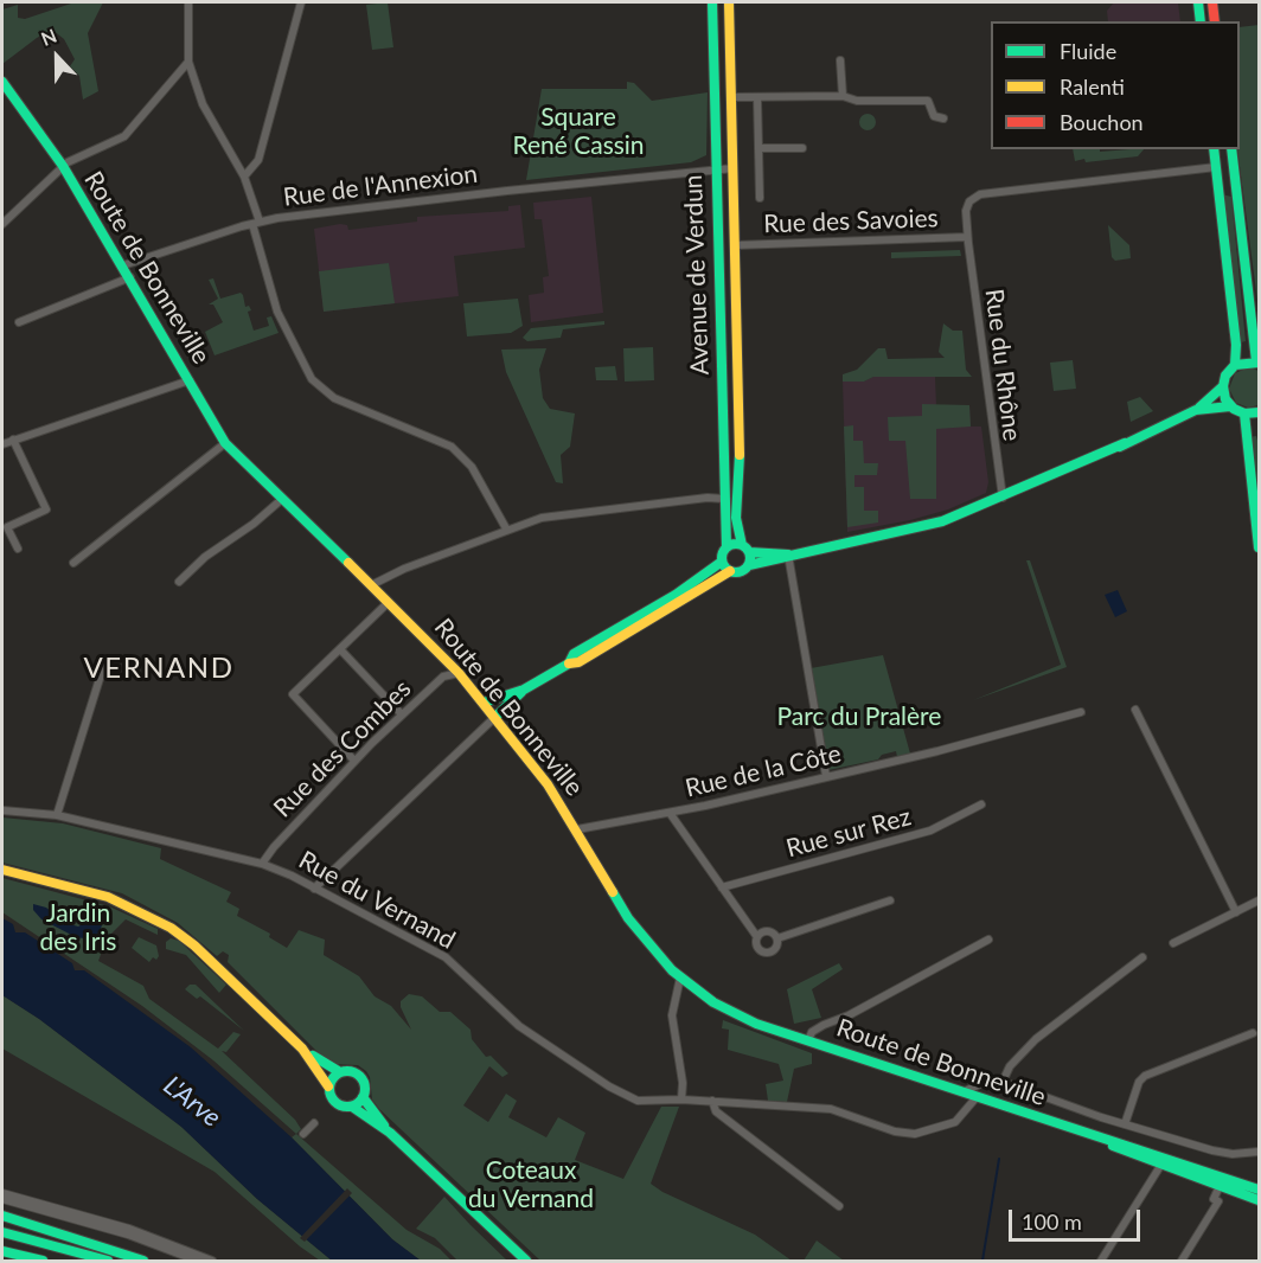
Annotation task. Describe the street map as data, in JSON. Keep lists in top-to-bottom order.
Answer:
{
  "streets": {
    "main road": ["Route de Bonneville", "Avenue de Verdun"],
    "street": [
      "Rue de l'Annexion",
      "Rue des Savoies",
      "Rue du Rhône",
      "Rue des Combes",
      "Rue de la Côte",
      "Rue sur Rez",
      "Rue du Vernand"
    ]
  },
  "crossings": [
    ["Rue de l'Annexion", "Route de Bonneville"],
    ["Rue de l'Annexion", "Avenue de Verdun"],
    ["Rue des Savoies", "Avenue de Verdun"],
    ["Rue des Savoies", "Rue du Rhône"],
    ["Route de Bonneville", "Rue des Combes"],
    ["Route de Bonneville", "Rue de la Côte"],
    ["Route de Bonneville", "Rue du Vernand"],
    ["Rue des Combes", "Rue du Vernand"]
  ],
  "districts": ["VERNAND"],
  "water": ["L'Arve"],
  "parks": [
    "Square René Cassin",
    "Parc du Pralère",
    "Jardin des Iris",
    "Coteaux du Vernand"
  ],
  "legend": ["Fluide", "Ralenti", "Bouchon"],
  "scale_bar": "100 m",
  "north": "top"
}
